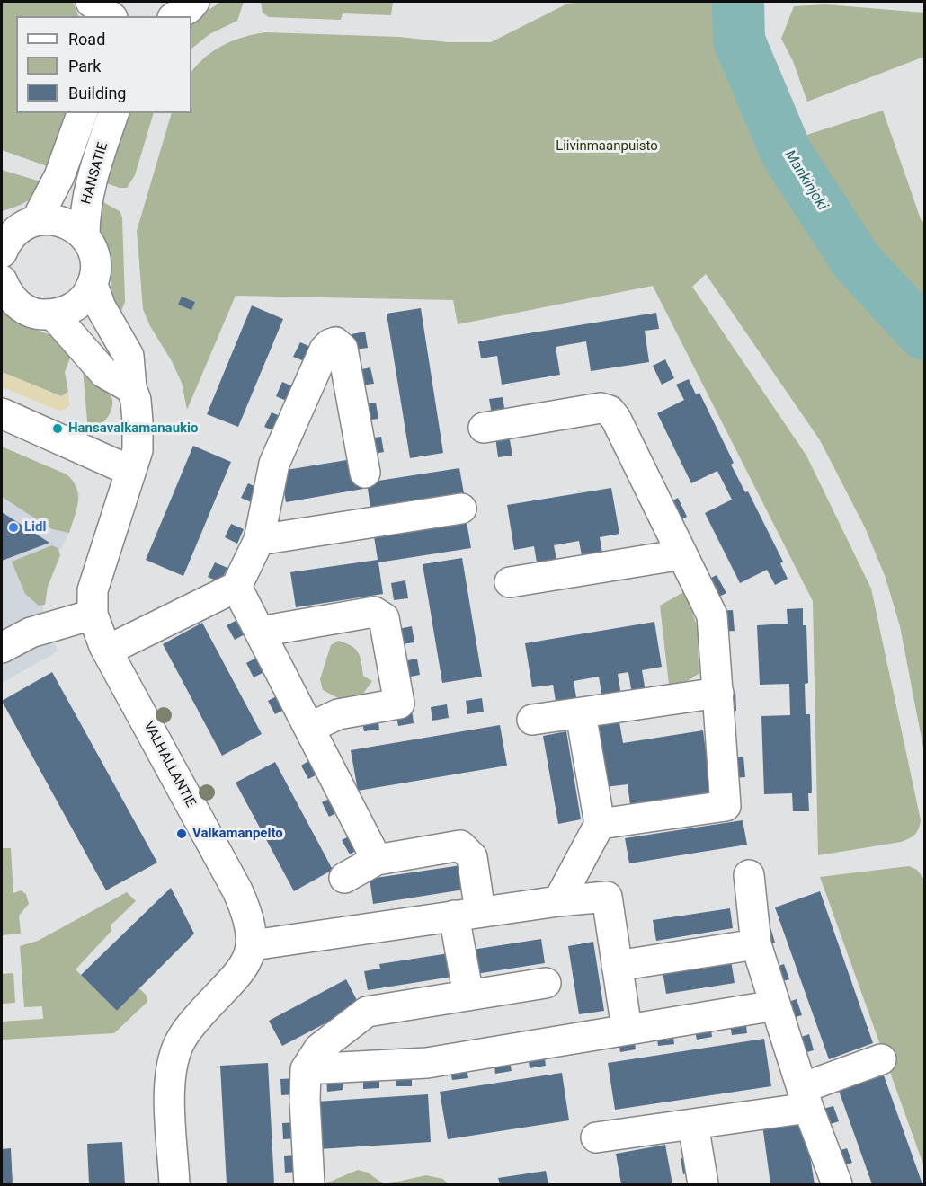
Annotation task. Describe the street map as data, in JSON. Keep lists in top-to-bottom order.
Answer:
{
  "streets": {
    "street": ["HANSATIE", "VALHALLANTIE"]
  },
  "water": ["Mankinjoki"],
  "parks": ["Liivinmaanpuisto"],
  "places": ["Hansavalkamanaukio", "Lidl", "Valkamanpelto"],
  "legend": ["Road", "Park", "Building"]
}
